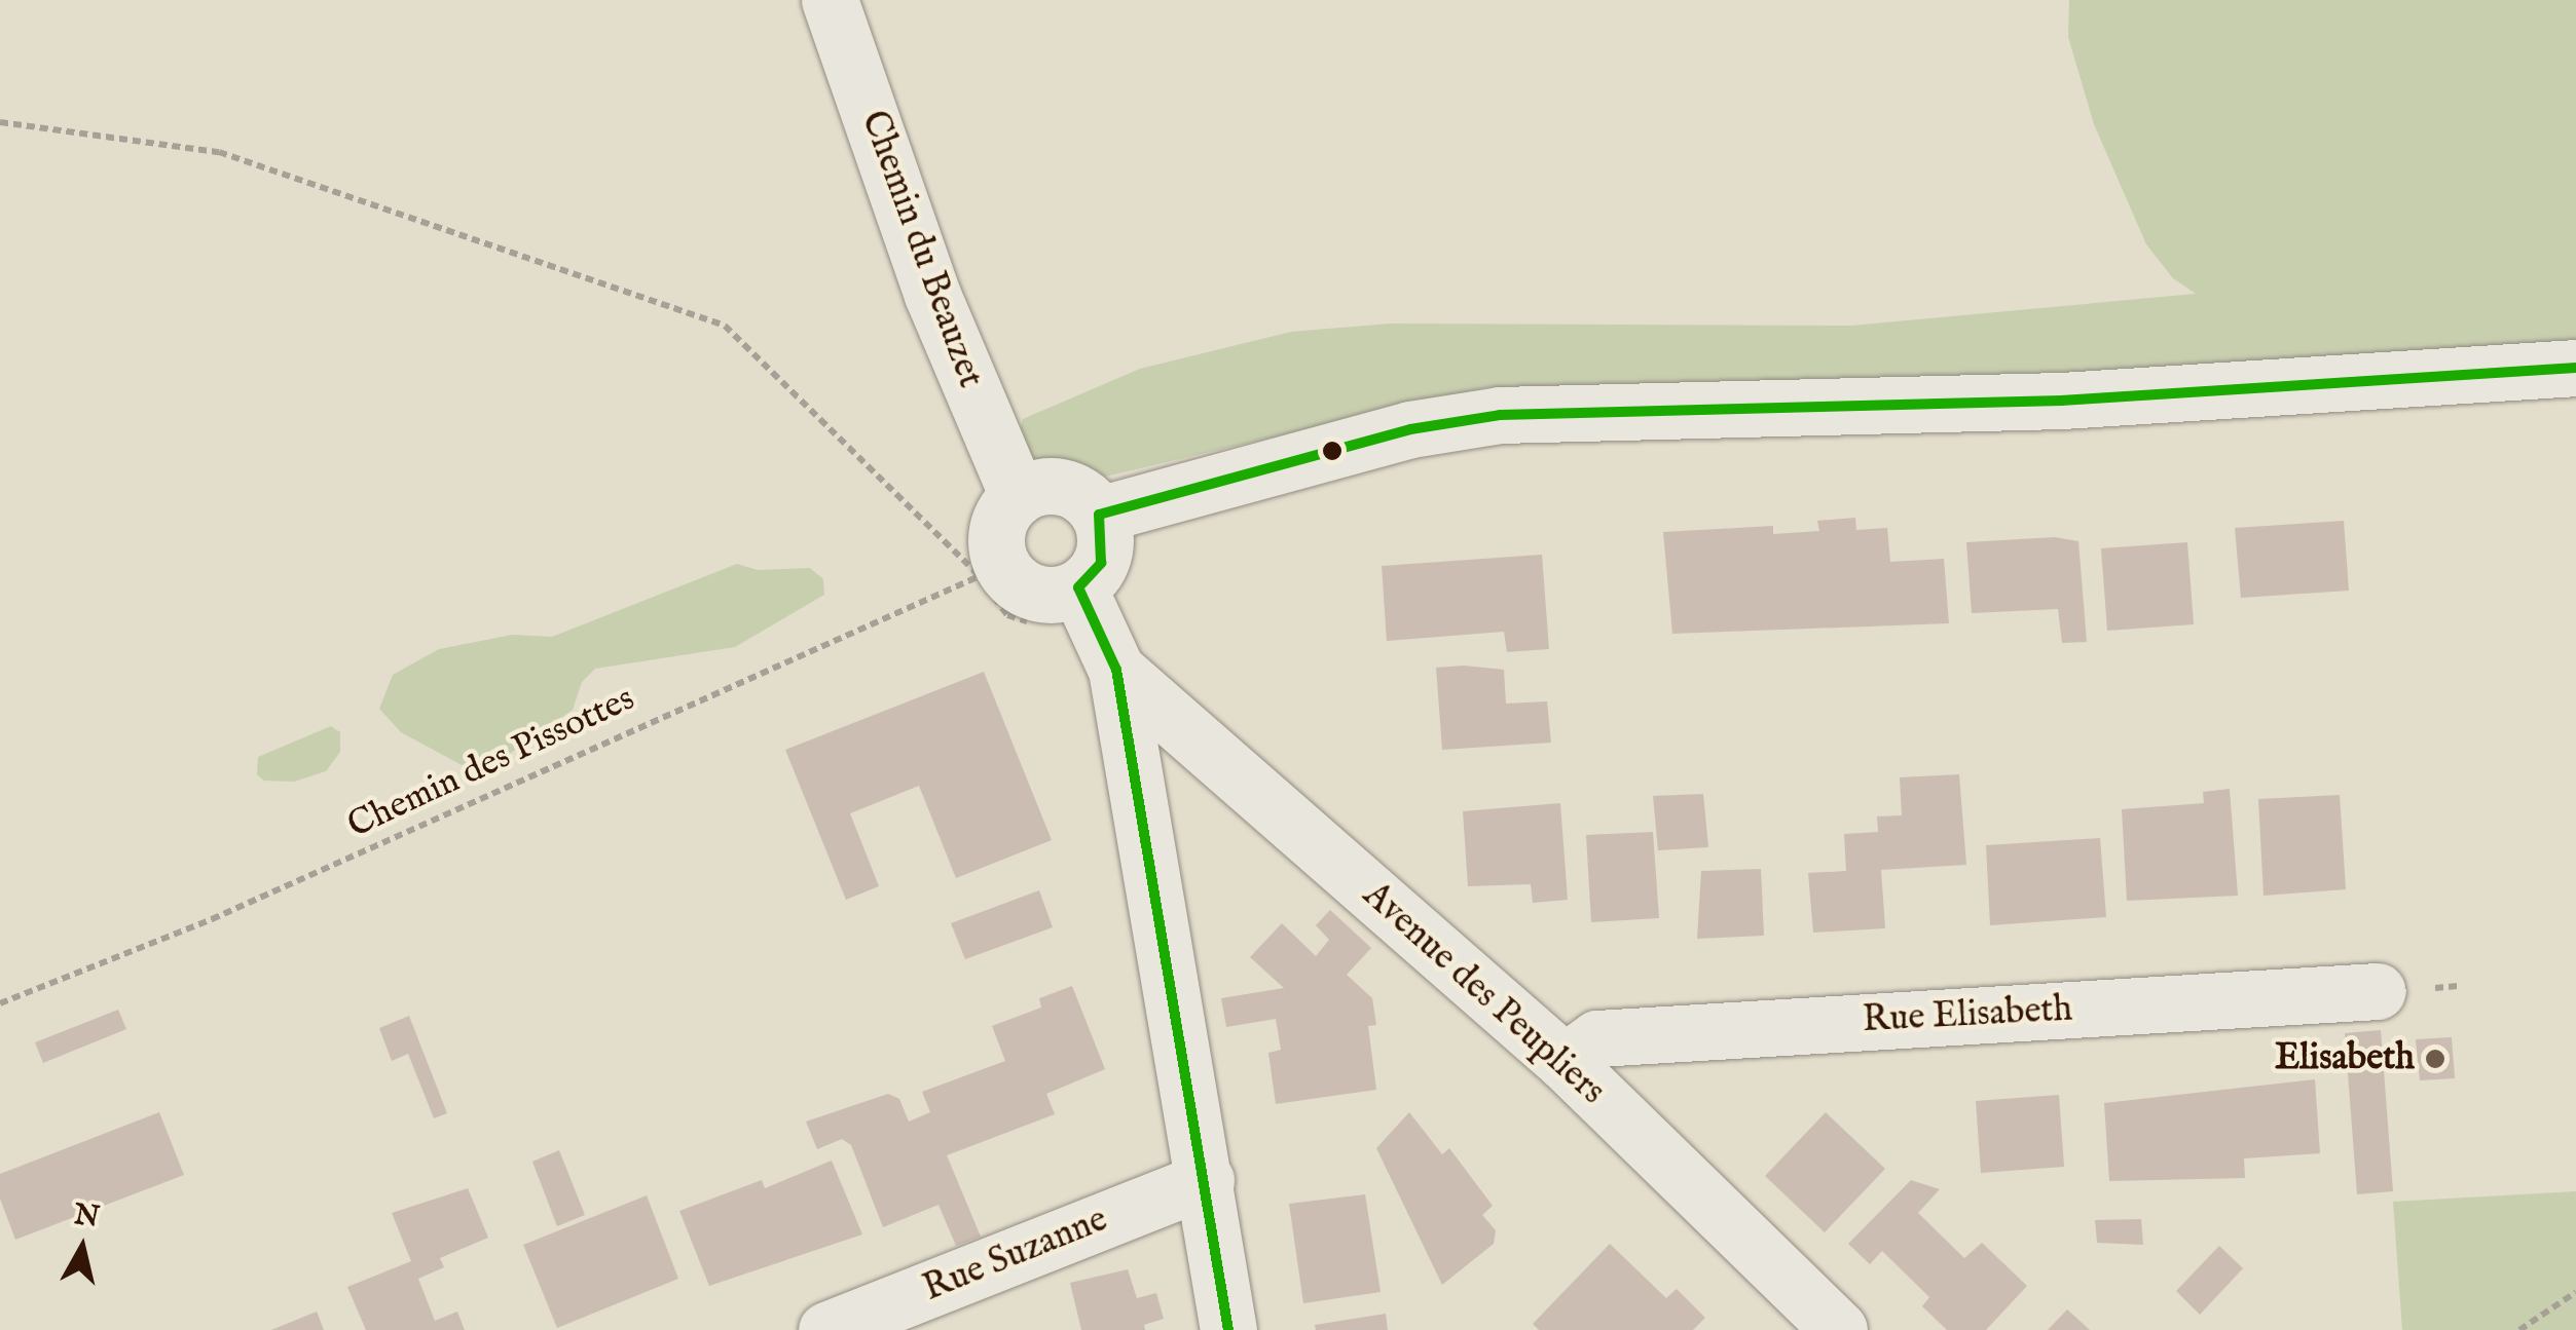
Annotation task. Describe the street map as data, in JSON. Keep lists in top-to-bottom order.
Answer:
{
  "streets": {
    "street": [
      "Chemin du Beauzet",
      "Avenue des Peupliers",
      "Rue Elisabeth",
      "Rue Suzanne"
    ],
    "path": ["Chemin des Pissottes"]
  },
  "crossings": [
    ["Chemin du Beauzet", "Chemin des Pissottes"],
    ["Avenue des Peupliers", "Rue Elisabeth"]
  ],
  "places": ["Elisabeth"],
  "north": "top"
}
